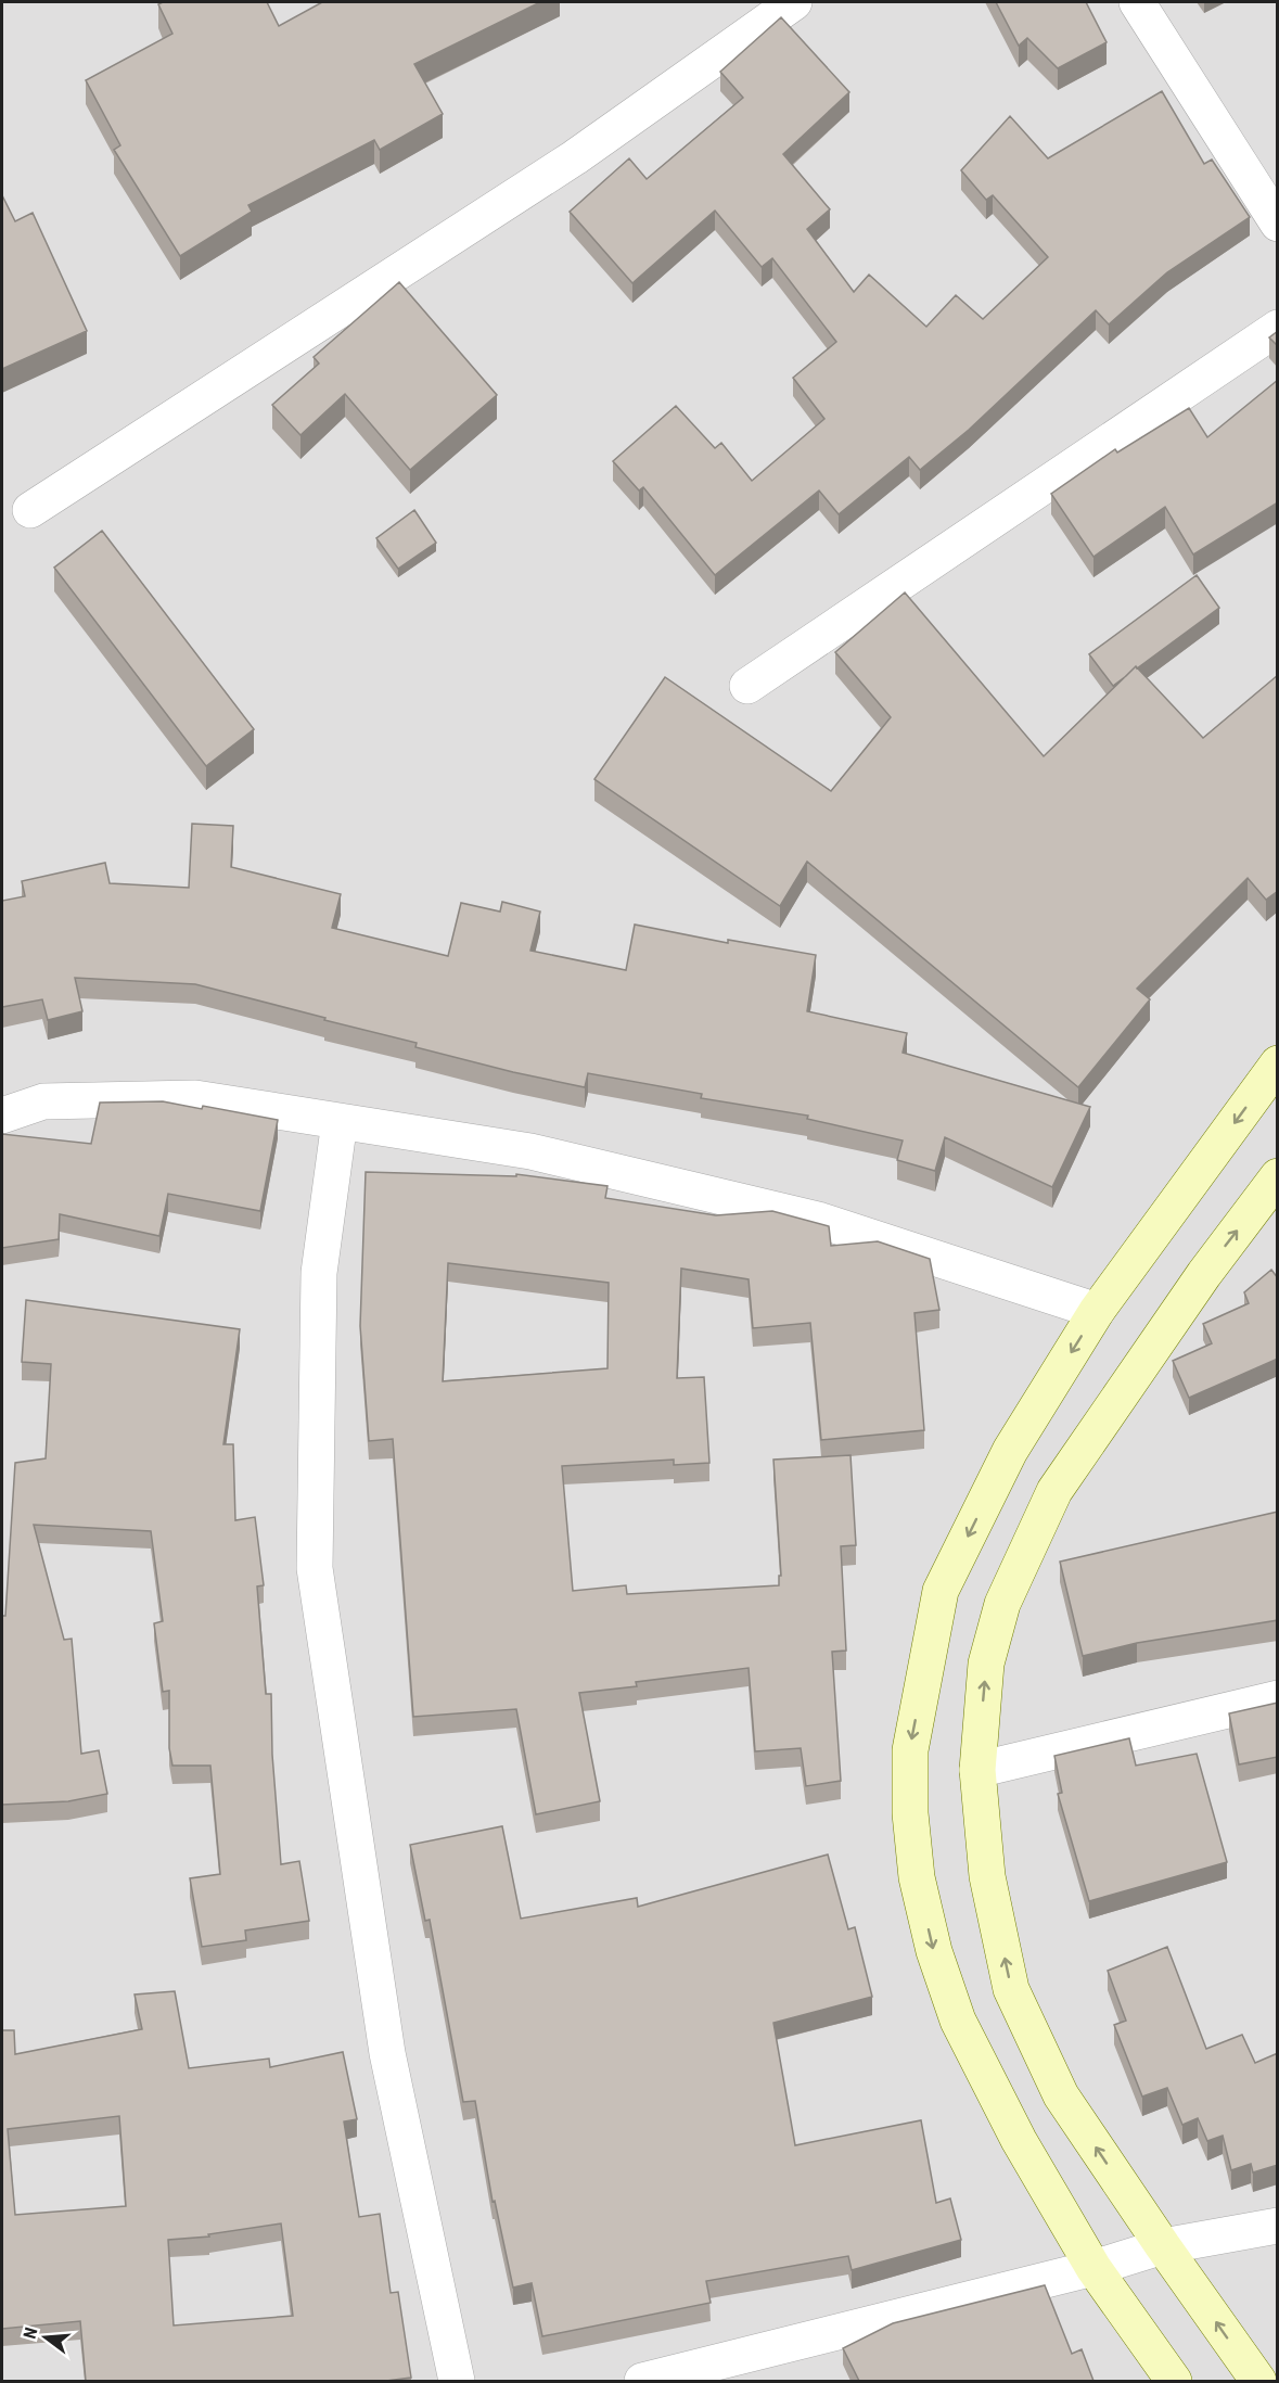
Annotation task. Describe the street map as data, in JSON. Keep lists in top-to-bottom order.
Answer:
{
  "north": "left"
}
